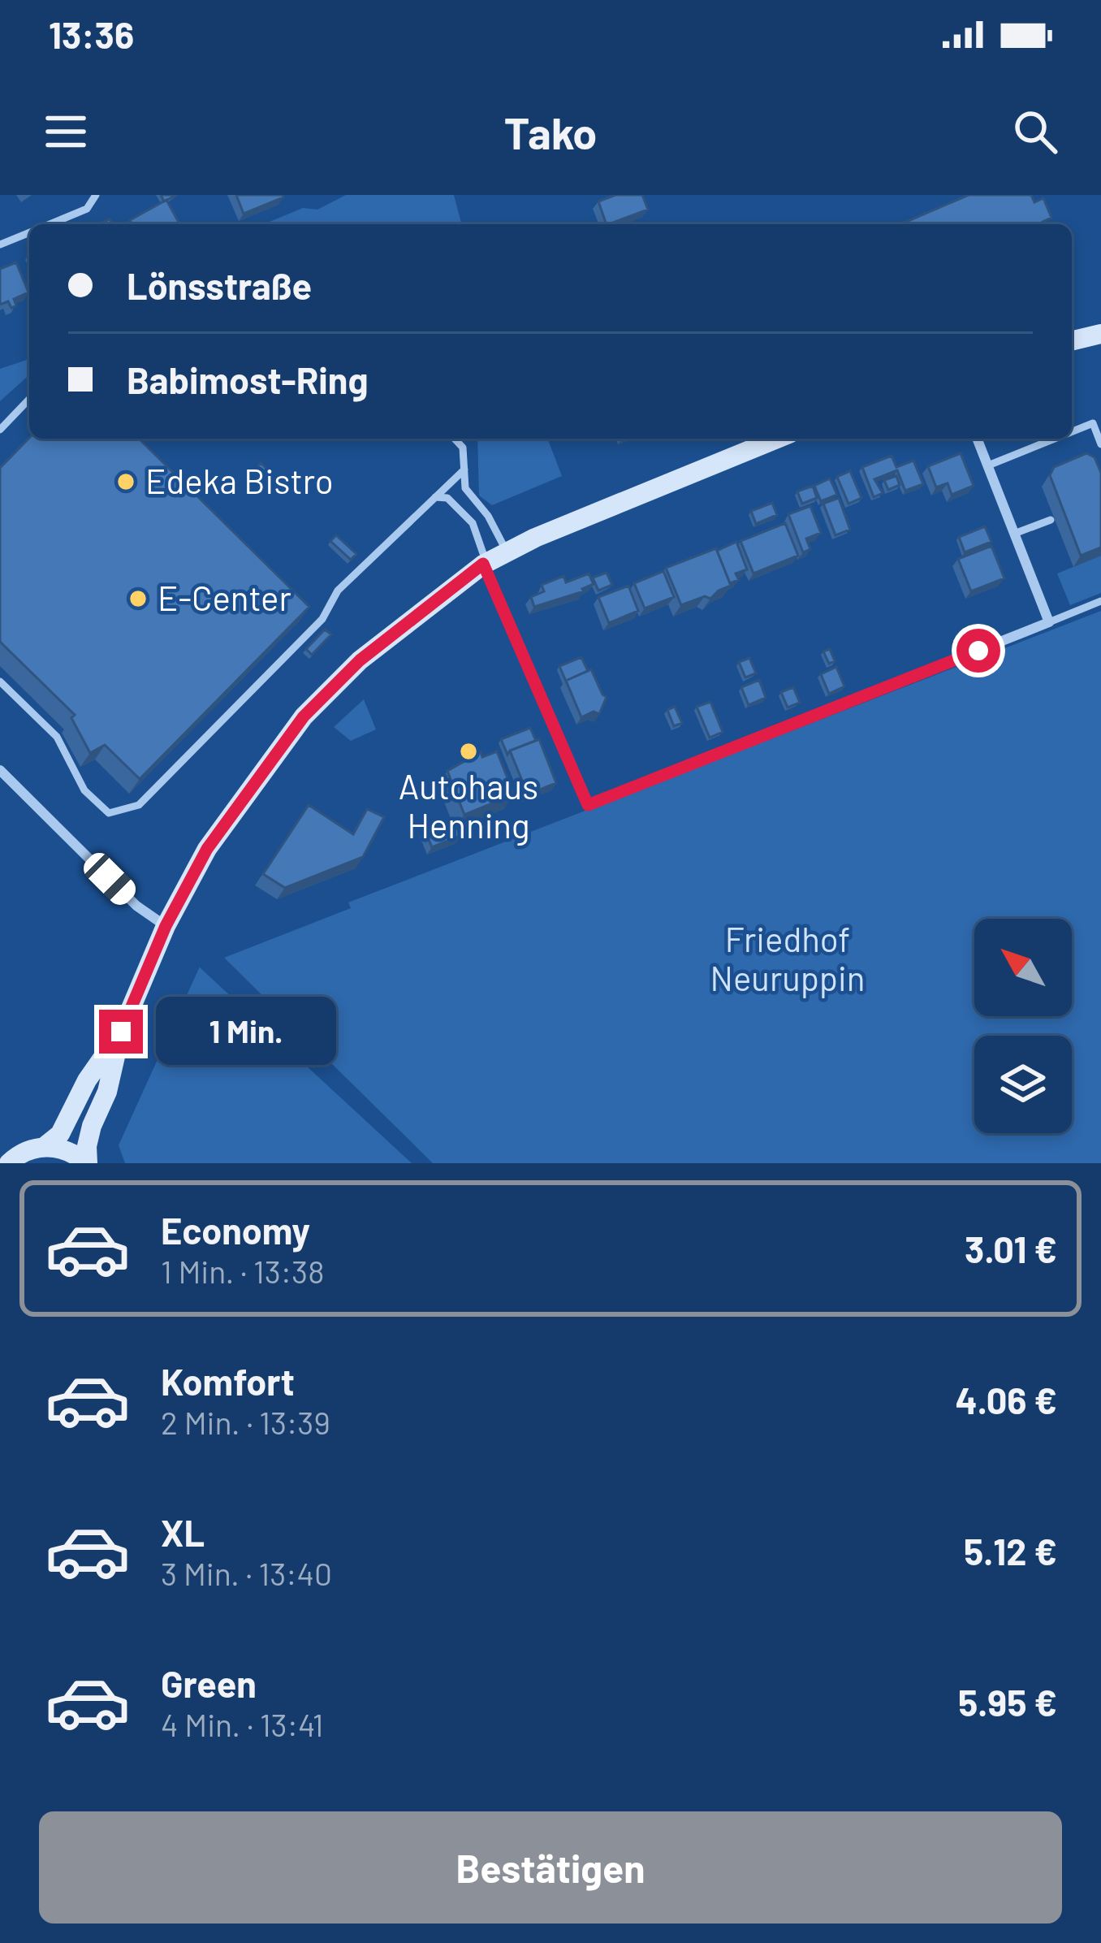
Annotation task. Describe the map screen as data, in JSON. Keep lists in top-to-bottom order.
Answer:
{
  "parks": ["Friedhof Neuruppin"],
  "places": ["Edeka Bistro", "E-Center", "Autohaus Henning"],
  "north": "top left",
  "page": {
    "status": "13:36",
    "header": "Tako",
    "banner": ["Lönsstraße", "Babimost-Ring"],
    "bubble": "1 Min.",
    "list": [
      {
        "name": "Economy",
        "note": "1 Min. · 13:38",
        "value": "3.01 €"
      },
      {
        "name": "Komfort",
        "note": "2 Min. · 13:39",
        "value": "4.06 €"
      },
      {
        "name": "XL",
        "note": "3 Min. · 13:40",
        "value": "5.12 €"
      },
      {
        "name": "Green",
        "note": "4 Min. · 13:41",
        "value": "5.95 €"
      }
    ],
    "buttons": "Bestätigen"
  }
}
